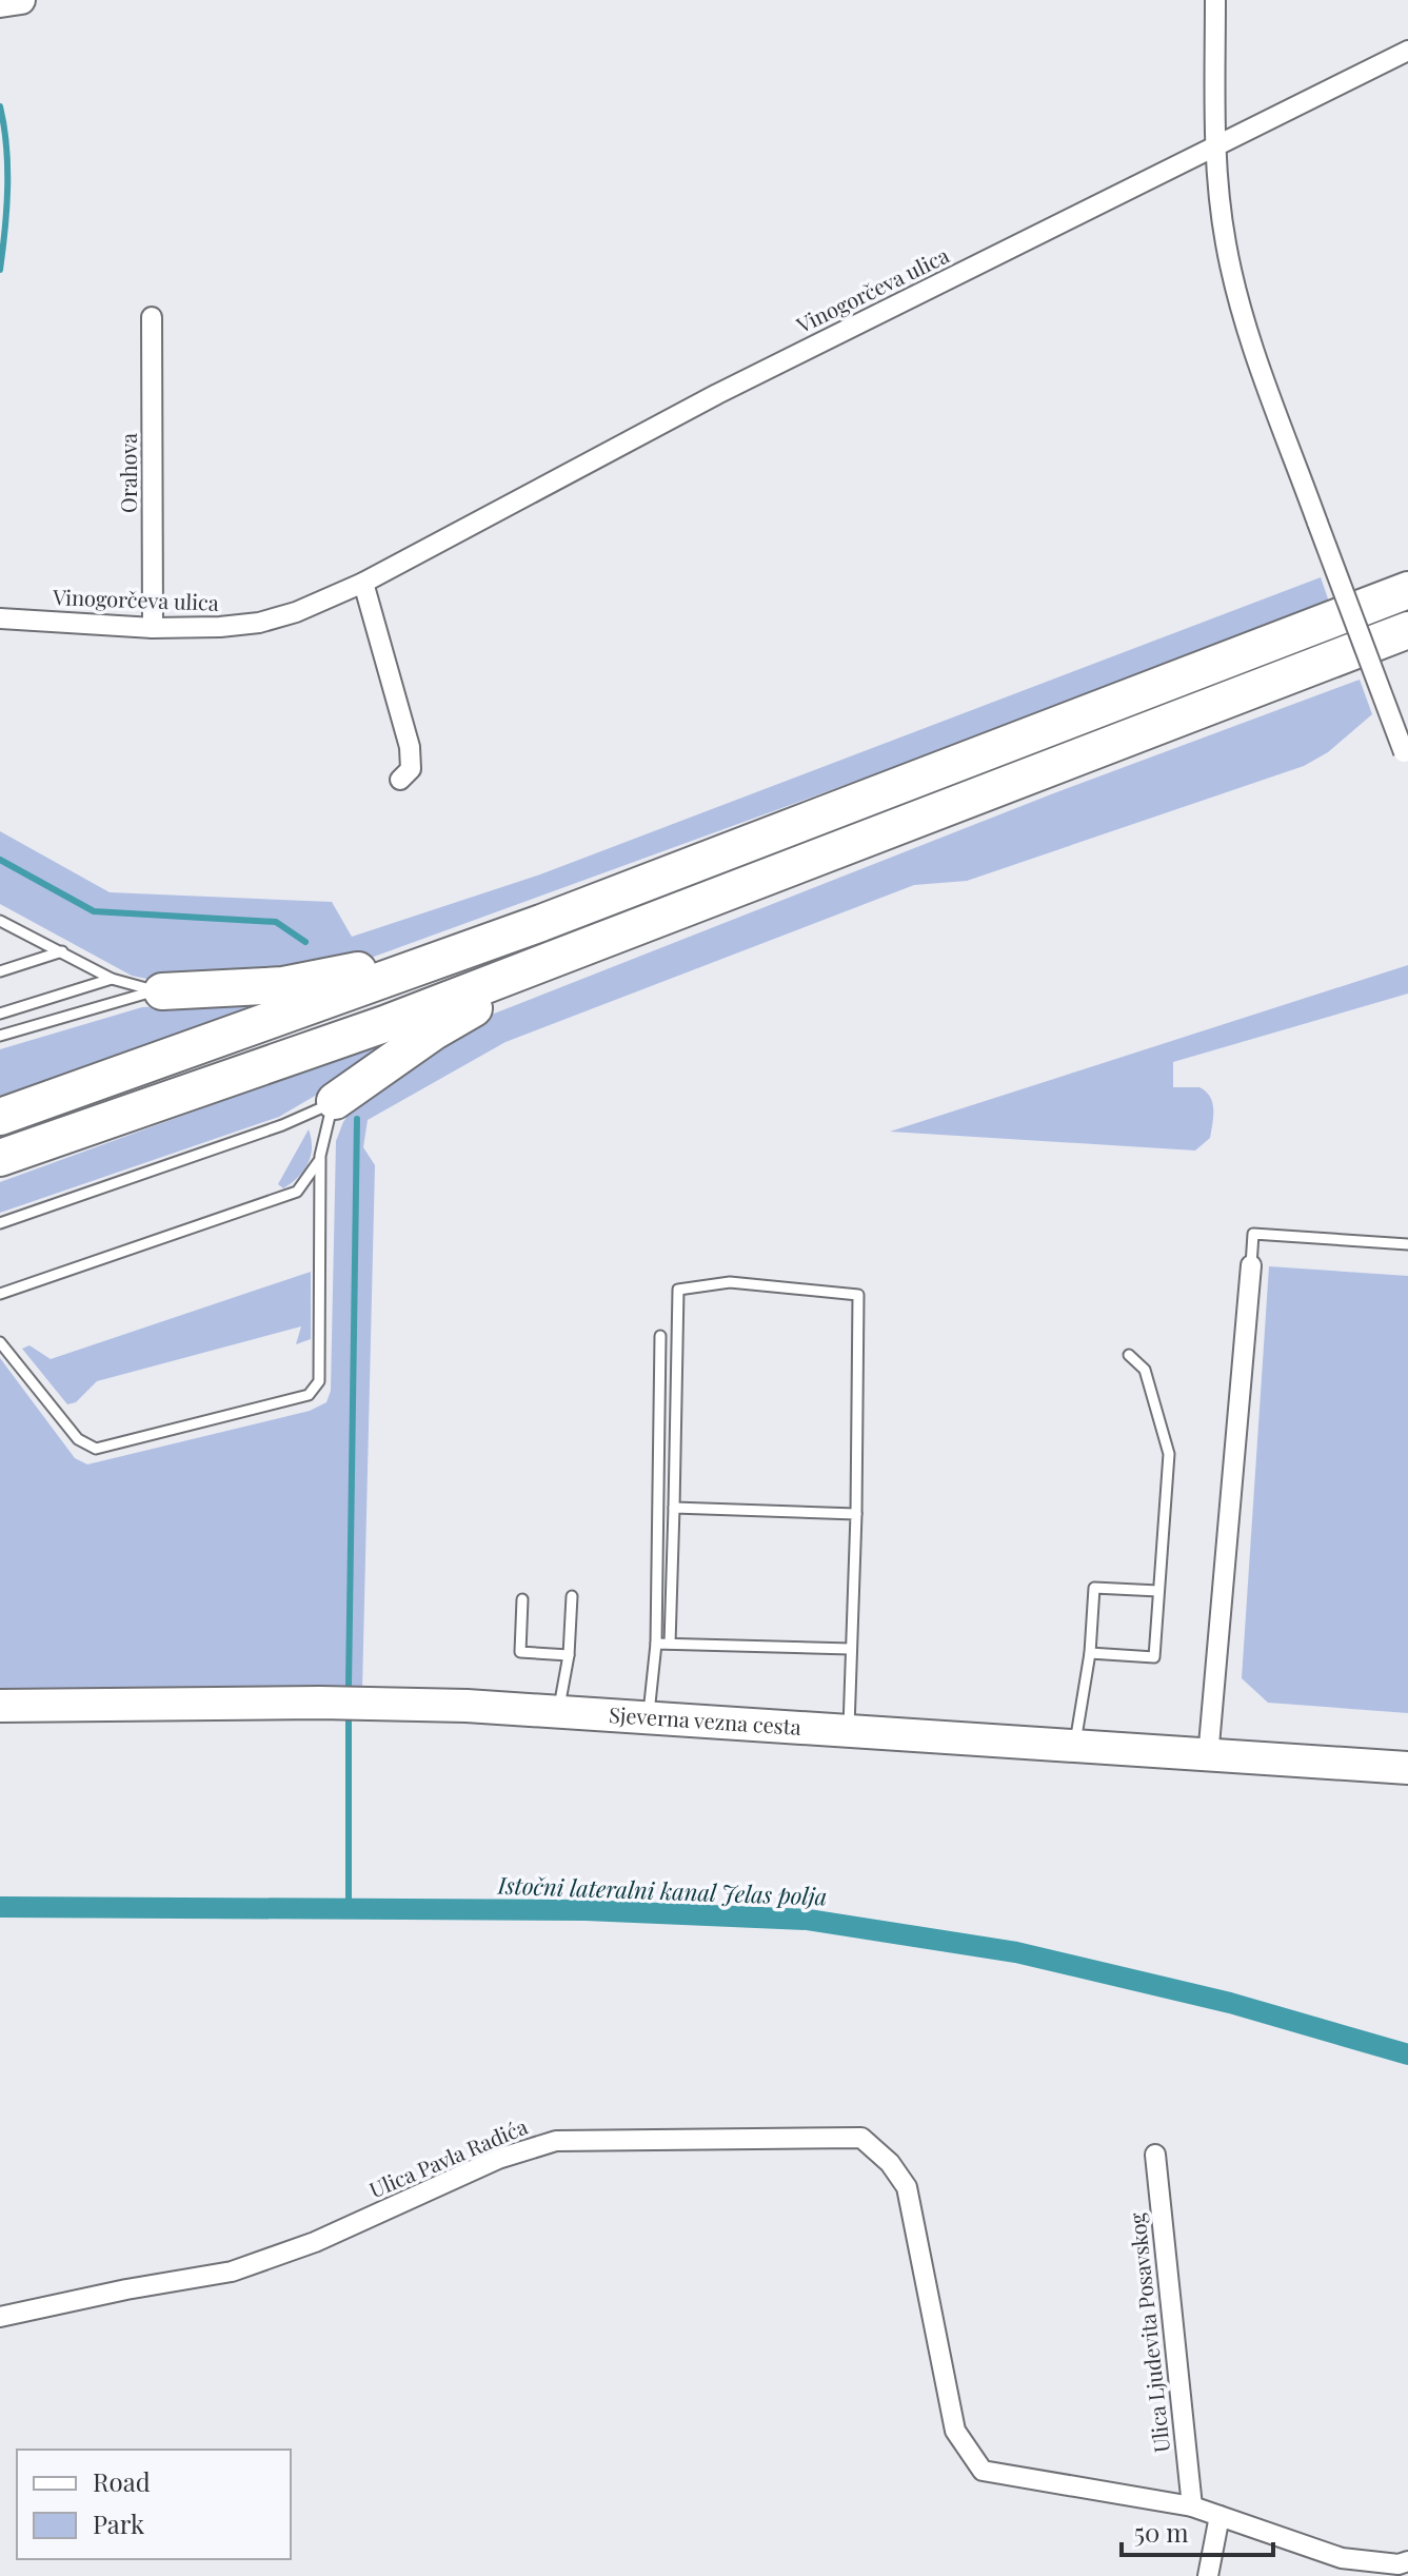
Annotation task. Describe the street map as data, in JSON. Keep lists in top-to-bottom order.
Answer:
{
  "streets": {
    "main road": ["Sjeverna vezna cesta"],
    "street": [
      "Vinogorčeva ulica",
      "Orahova",
      "Ulica Pavla Radića",
      "Ulica Ljudevita Posavskog"
    ]
  },
  "crossings": [
    ["Vinogorčeva ulica", "Orahova"],
    ["Ulica Pavla Radića", "Ulica Ljudevita Posavskog"]
  ],
  "water": ["Istočni lateralni kanal Jelas polja"],
  "legend": ["Road", "Park"],
  "scale_bar": "50 m"
}
